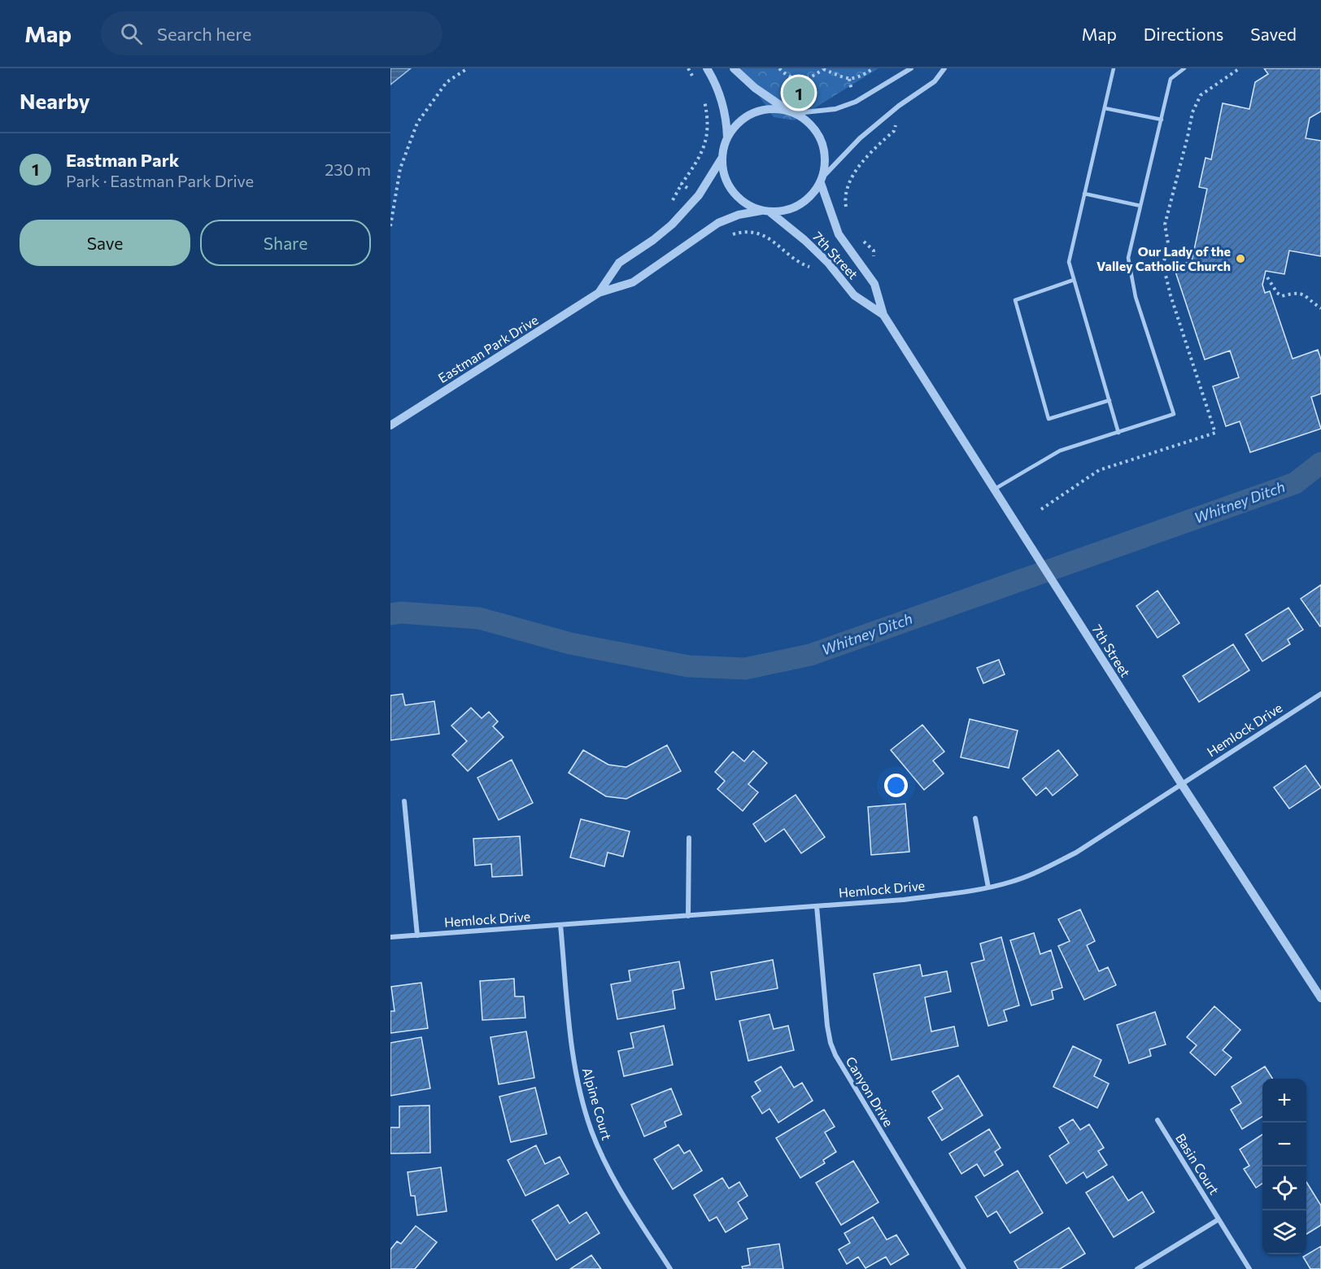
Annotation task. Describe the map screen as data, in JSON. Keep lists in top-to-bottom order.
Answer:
{
  "streets": {
    "street": [
      "7th Street",
      "Eastman Park Drive",
      "Hemlock Drive",
      "Canyon Drive",
      "Alpine Court",
      "Basin Court"
    ]
  },
  "crossings": [
    ["7th Street", "Eastman Park Drive"],
    ["7th Street", "Hemlock Drive"],
    ["Hemlock Drive", "Canyon Drive"],
    ["Hemlock Drive", "Alpine Court"]
  ],
  "water": ["Whitney Ditch"],
  "places": ["Our Lady of the Valley Catholic Church"],
  "page": {
    "header": "Map",
    "search": "Search here",
    "nav": ["Map", "Directions", "Saved"],
    "heading": "Nearby",
    "pins": "1",
    "list": [
      {
        "mark": "1",
        "name": "Eastman Park",
        "note": "Park · Eastman Park Drive",
        "value": "230 m"
      }
    ],
    "buttons": ["Save", "Share"],
    "map_buttons": ["+", "−"]
  }
}
